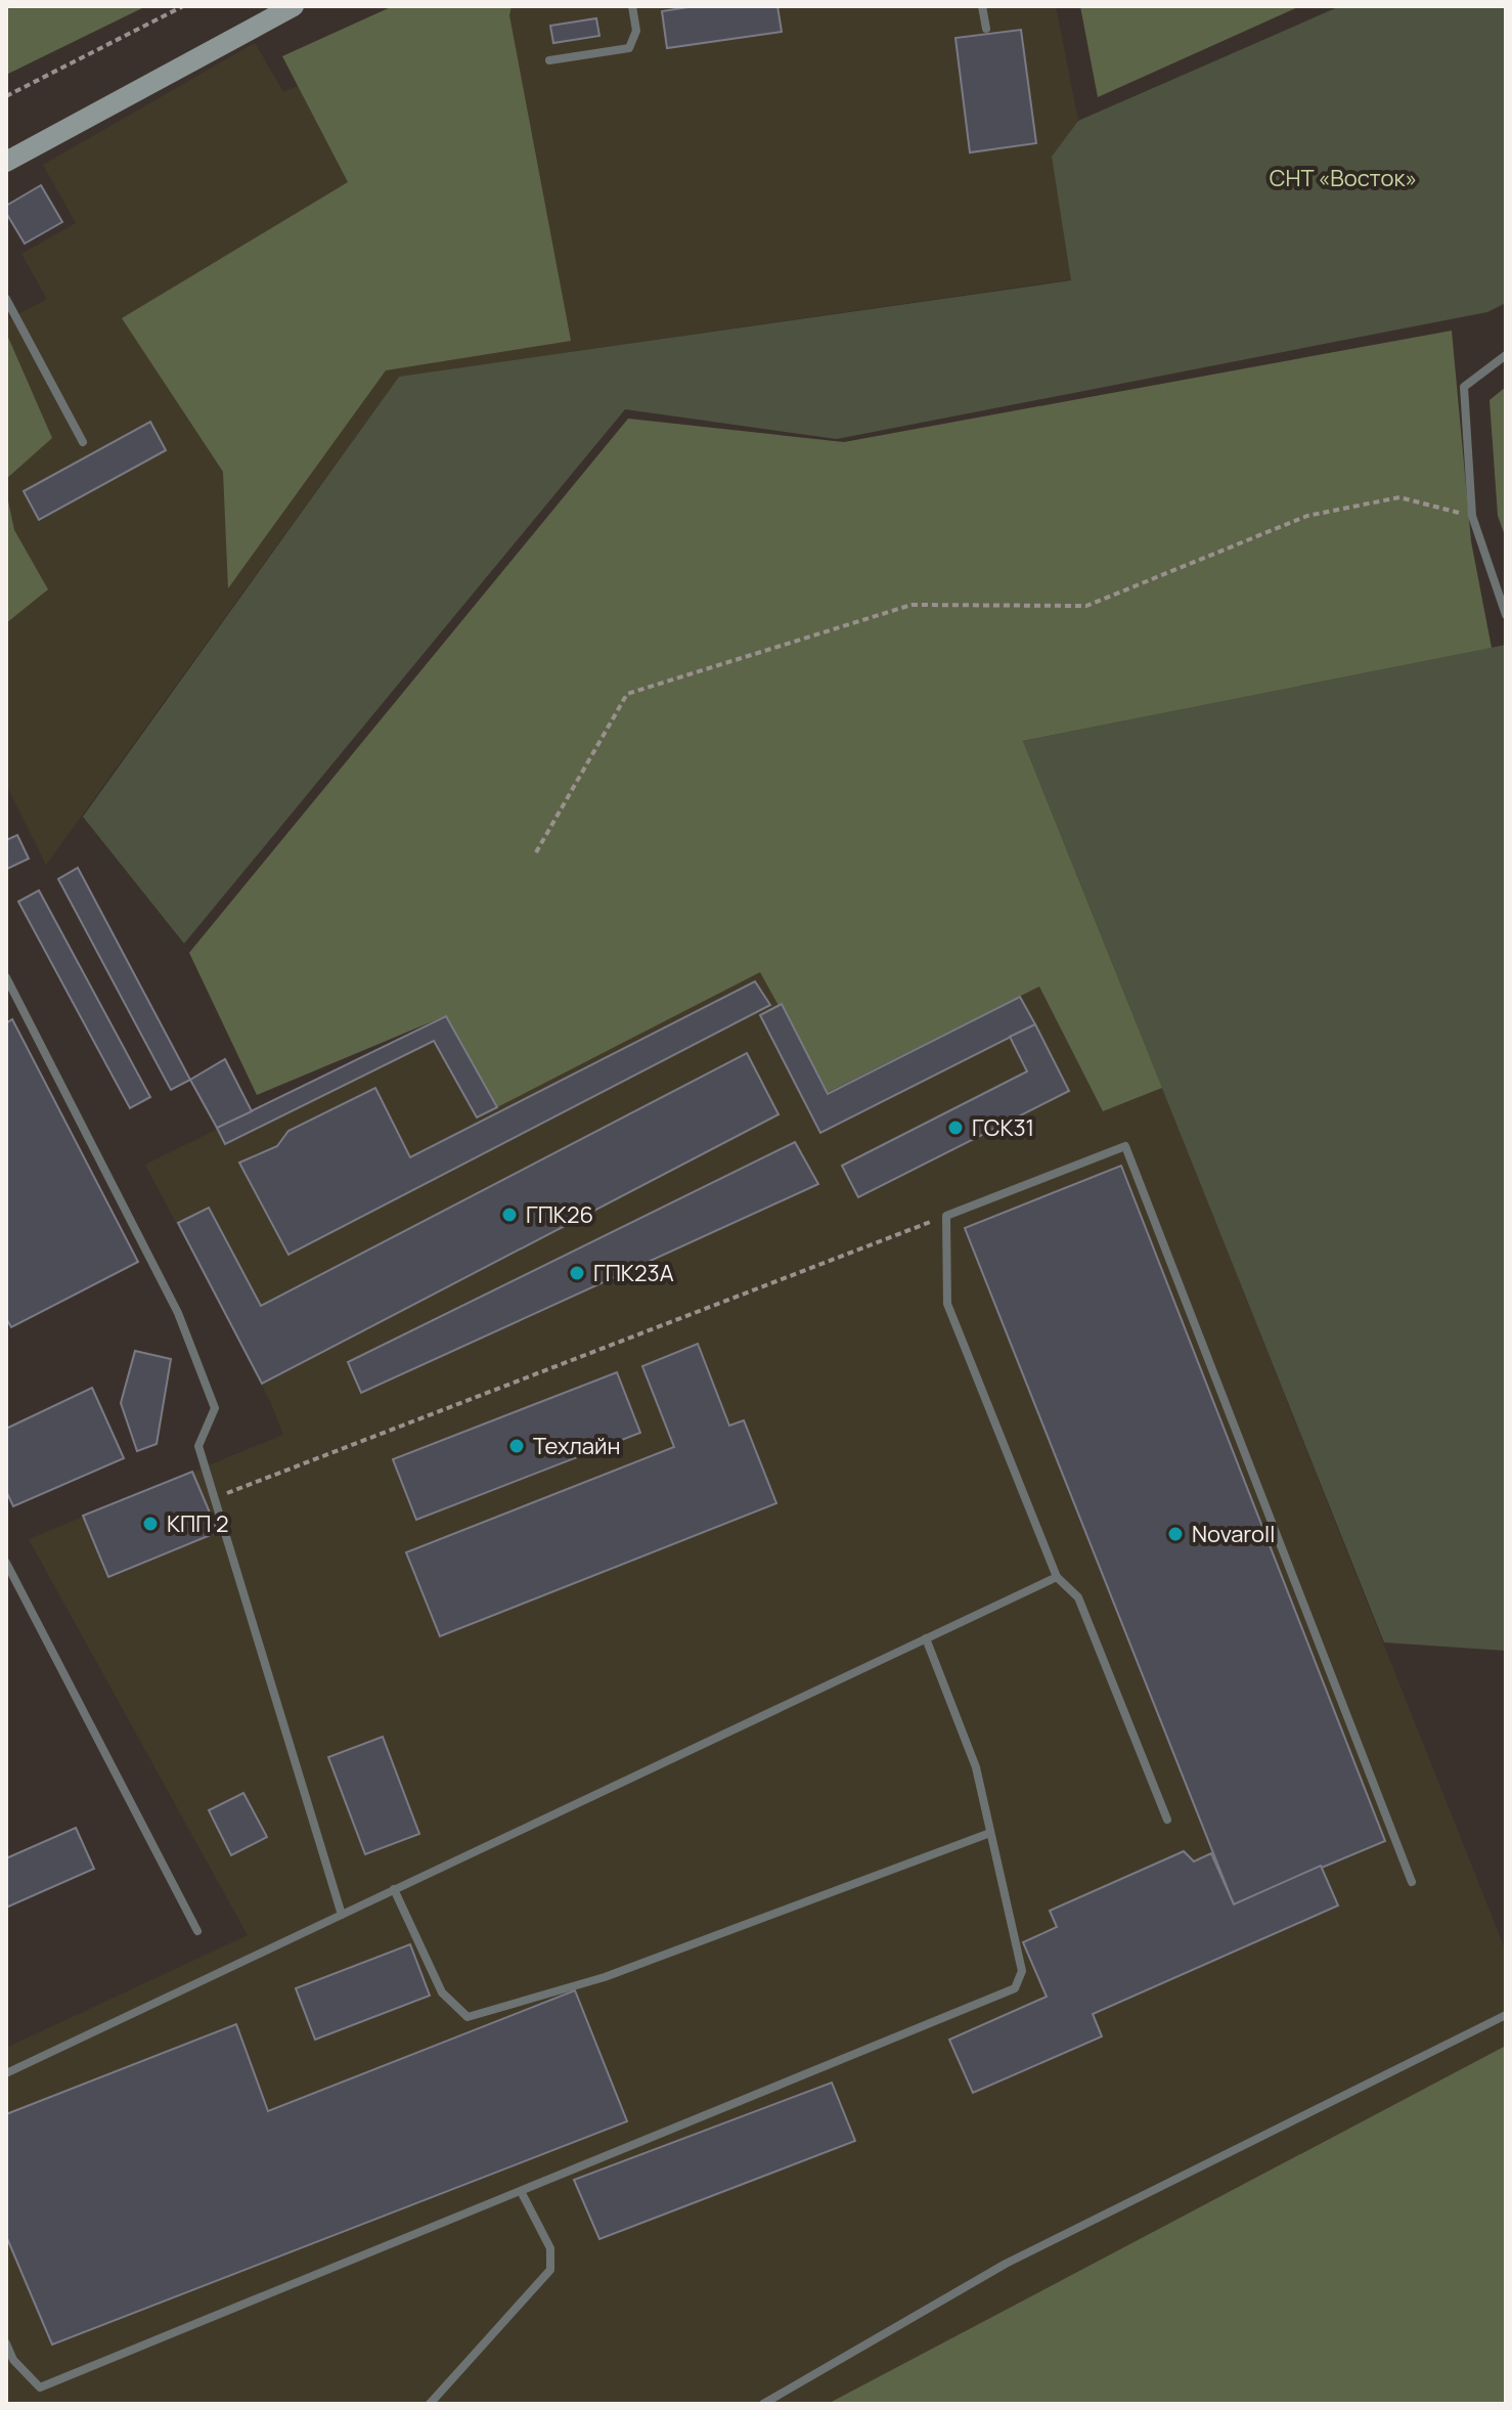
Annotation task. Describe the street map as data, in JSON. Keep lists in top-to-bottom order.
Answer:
{
  "parks": ["СНТ «Восток»"],
  "places": [
    "ГСК31",
    "ГПК26",
    "ГПК23А",
    "Техлайн",
    "КПП 2",
    "Novaroll"
  ]
}
